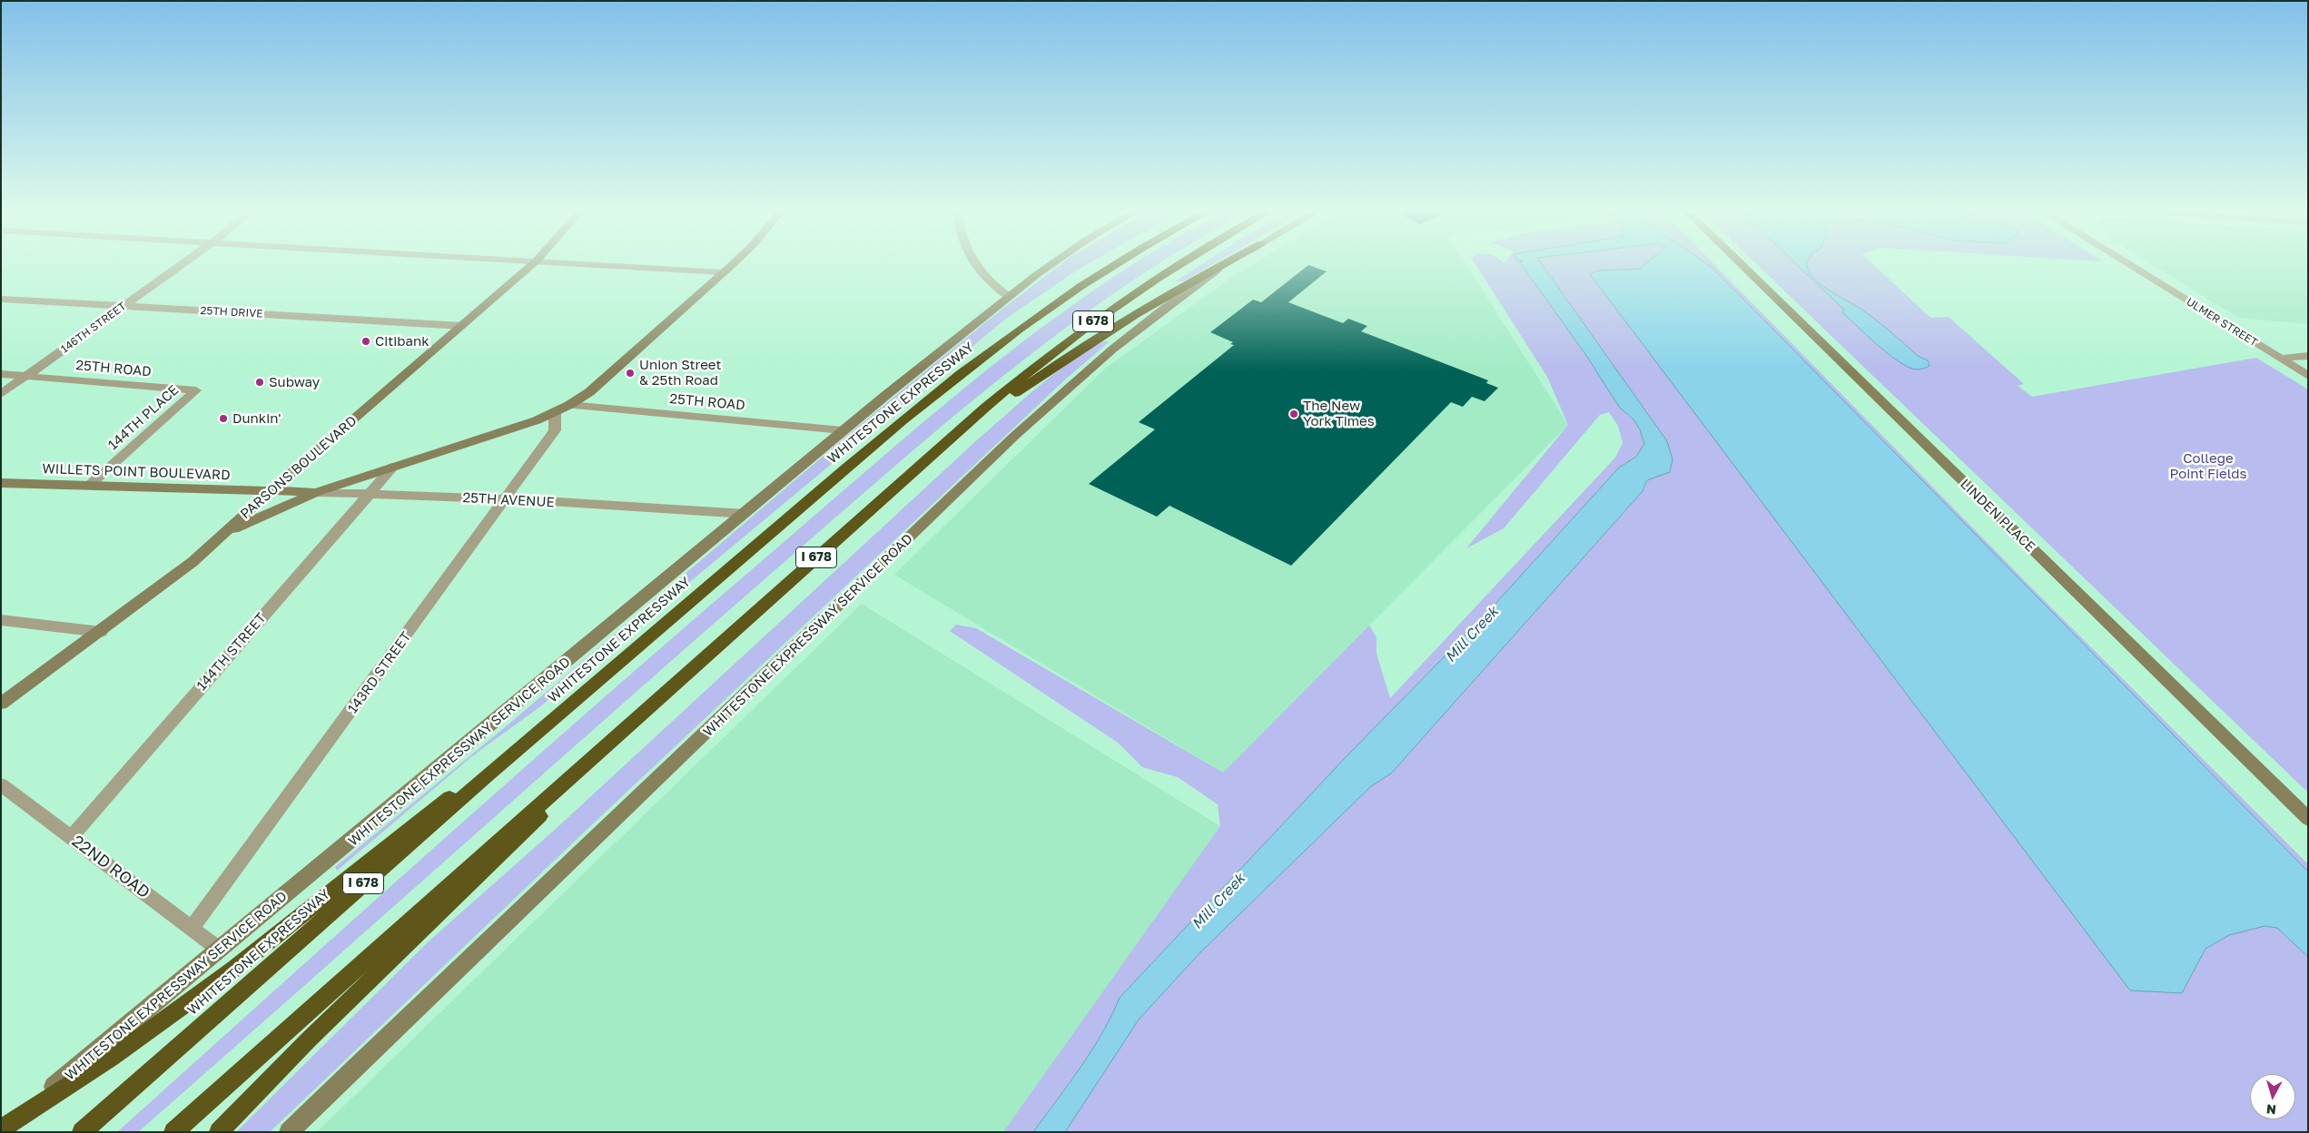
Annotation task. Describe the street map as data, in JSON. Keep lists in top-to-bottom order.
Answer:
{
  "streets": {
    "highway": ["I 678", "WHITESTONE EXPRESSWAY"],
    "street": [
      "25TH DRIVE",
      "ULMER STREET",
      "146TH STREET",
      "25TH ROAD",
      "144TH PLACE",
      "PARSONS BOULEVARD",
      "WILLETS POINT BOULEVARD",
      "25TH AVENUE",
      "LINDEN PLACE",
      "WHITESTONE EXPRESSWAY SERVICE ROAD",
      "144TH STREET",
      "143RD STREET",
      "22ND ROAD"
    ]
  },
  "crossings": [
    ["25TH DRIVE", "146TH STREET"],
    ["25TH DRIVE", "PARSONS BOULEVARD"],
    ["146TH STREET", "25TH ROAD"],
    ["25TH ROAD", "144TH PLACE"],
    ["25TH ROAD", "WHITESTONE EXPRESSWAY SERVICE ROAD"],
    ["144TH PLACE", "WILLETS POINT BOULEVARD"],
    ["PARSONS BOULEVARD", "WILLETS POINT BOULEVARD"],
    ["PARSONS BOULEVARD", "25TH AVENUE"],
    ["WILLETS POINT BOULEVARD", "25TH AVENUE"],
    ["25TH AVENUE", "WHITESTONE EXPRESSWAY SERVICE ROAD"],
    ["25TH AVENUE", "144TH STREET"],
    ["25TH AVENUE", "143RD STREET"],
    ["WHITESTONE EXPRESSWAY SERVICE ROAD", "22ND ROAD"],
    ["144TH STREET", "22ND ROAD"],
    ["143RD STREET", "22ND ROAD"]
  ],
  "water": ["Mill Creek"],
  "parks": ["College Point Fields"],
  "places": [
    "Citibank",
    "Union Street & 25th Road",
    "Subway",
    "The New York Times",
    "Dunkin'"
  ],
  "north": "bottom"
}
